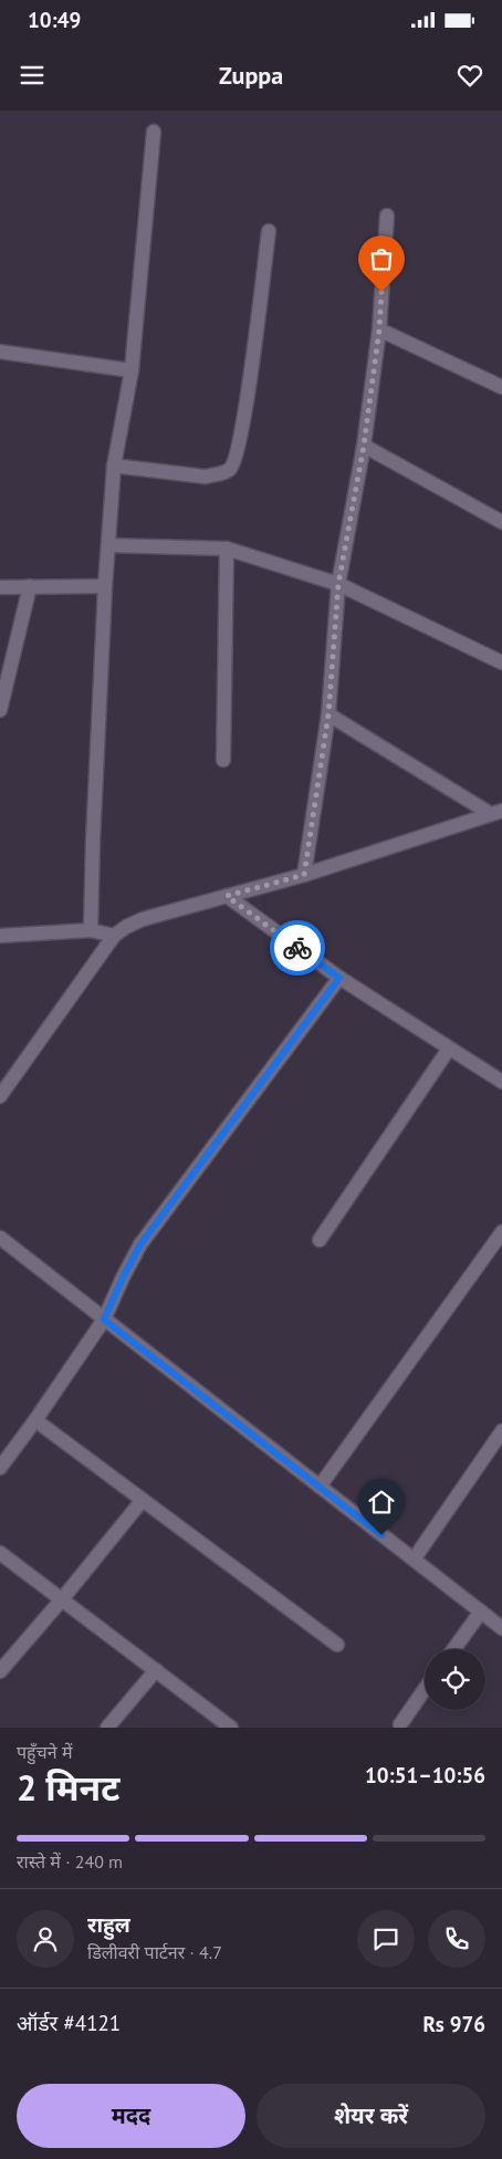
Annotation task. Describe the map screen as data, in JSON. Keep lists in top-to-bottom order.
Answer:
{
  "page": {
    "status": "10:49",
    "header": "Zuppa",
    "heading": ["2 मिनट", "पहुँचने में", "10:51–10:56"],
    "panel": [
      "राहुल",
      "डिलीवरी पार्टनर · 4.7",
      "ऑर्डर #4121",
      "Rs 976"
    ],
    "bar": "रास्ते में · 240 m",
    "buttons": ["मदद", "शेयर करें"]
  }
}
